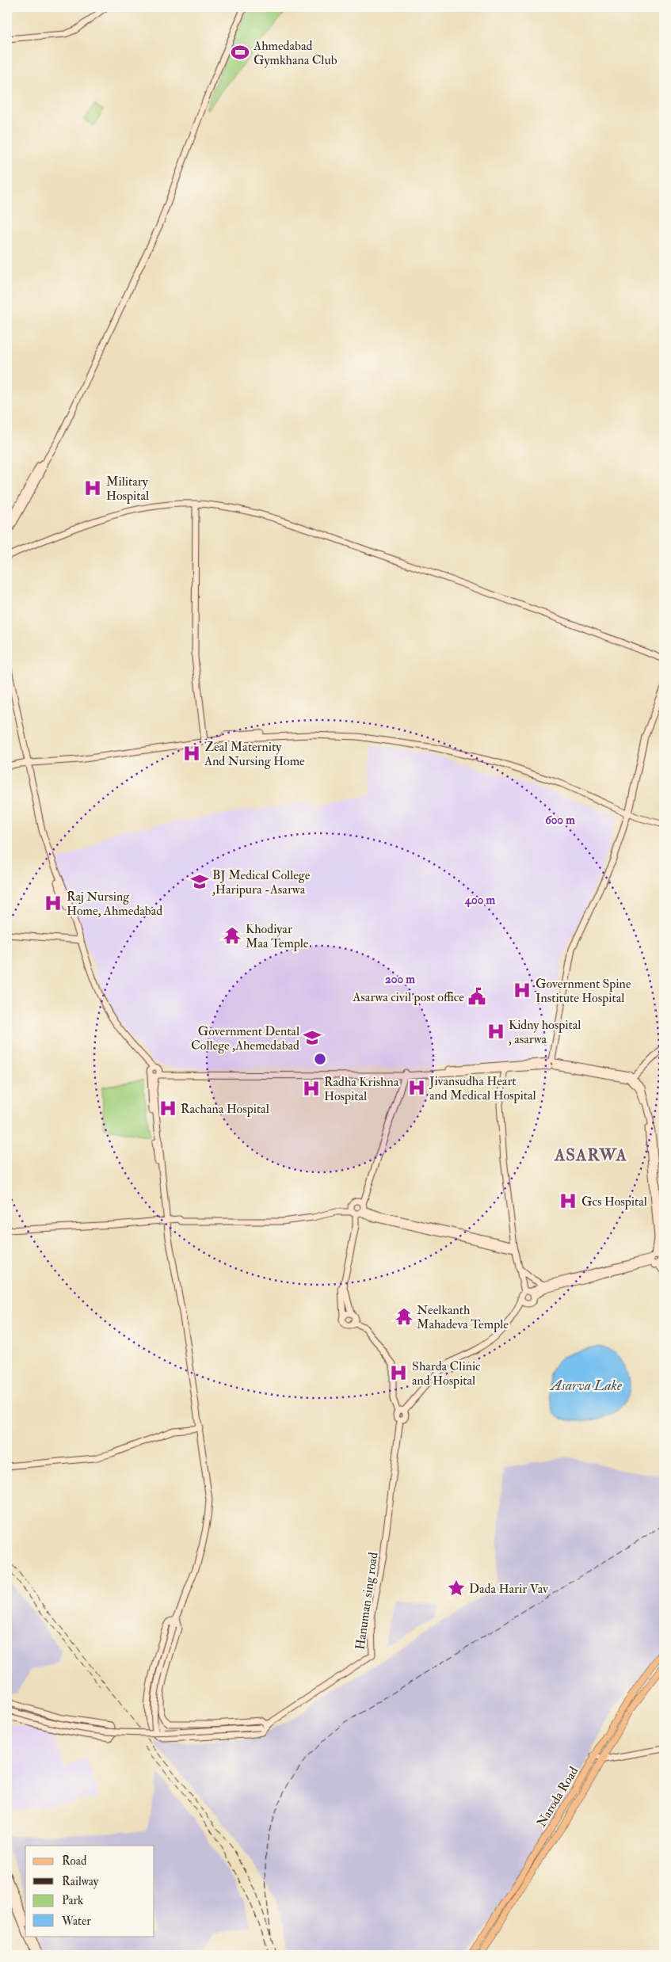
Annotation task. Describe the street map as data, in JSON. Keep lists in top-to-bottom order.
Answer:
{
  "streets": {
    "main road": ["Naroda Road"],
    "street": ["Hanuman sing road"]
  },
  "districts": ["ASARWA"],
  "water": ["Asarva Lake"],
  "places": {
    "sports": ["Ahmedabad Gymkhana Club"],
    "hospital": [
      "Military Hospital",
      "Zeal Maternity And Nursing Home",
      "Raj Nursing Home, Ahmedabad",
      "Government Spine Institute Hospital",
      "Kidny hospital , asarwa",
      "Jivansudha Heart and Medical Hospital",
      "Radha Krishna Hospital",
      "Rachana Hospital",
      "Gcs Hospital",
      "Sharda Clinic and Hospital"
    ],
    "school or university": ["BJ Medical College ,Haripura -Asarwa", "Government Dental College ,Ahemedabad"],
    "temple": ["Khodiyar Maa Temple", "Neelkanth Mahadeva Temple"],
    "public building": ["Asarwa civil post office"],
    "place": ["Dada Harir Vav"]
  },
  "legend": [
    "Road",
    "Railway",
    "Park",
    "Water"
  ],
  "rings": ["600 m", "400 m", "200 m"]
}
